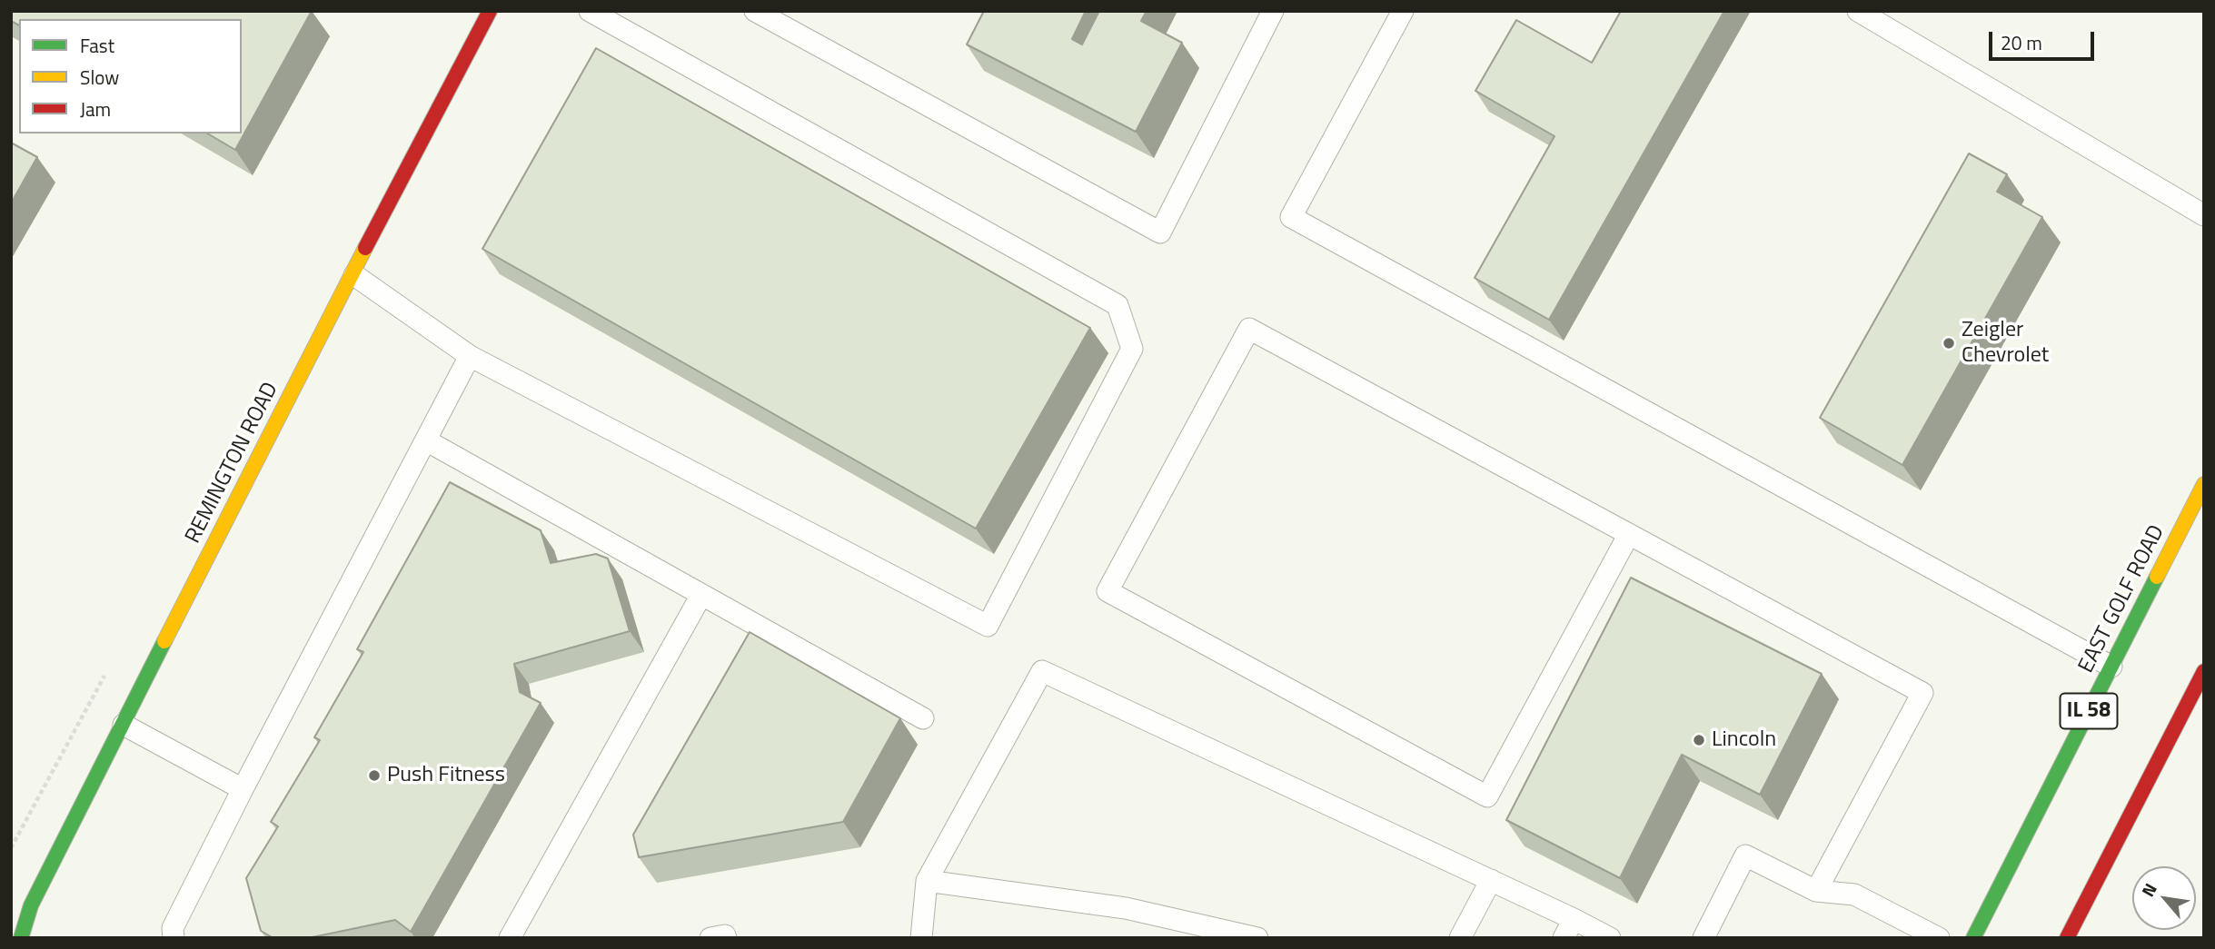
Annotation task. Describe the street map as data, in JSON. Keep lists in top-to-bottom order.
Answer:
{
  "streets": {
    "street": ["REMINGTON ROAD", "EAST GOLF ROAD", "IL 58"]
  },
  "places": ["Zeigler Chevrolet", "Lincoln", "Push Fitness"],
  "legend": ["Fast", "Slow", "Jam"],
  "scale_bar": "20 m",
  "north": "top left"
}
